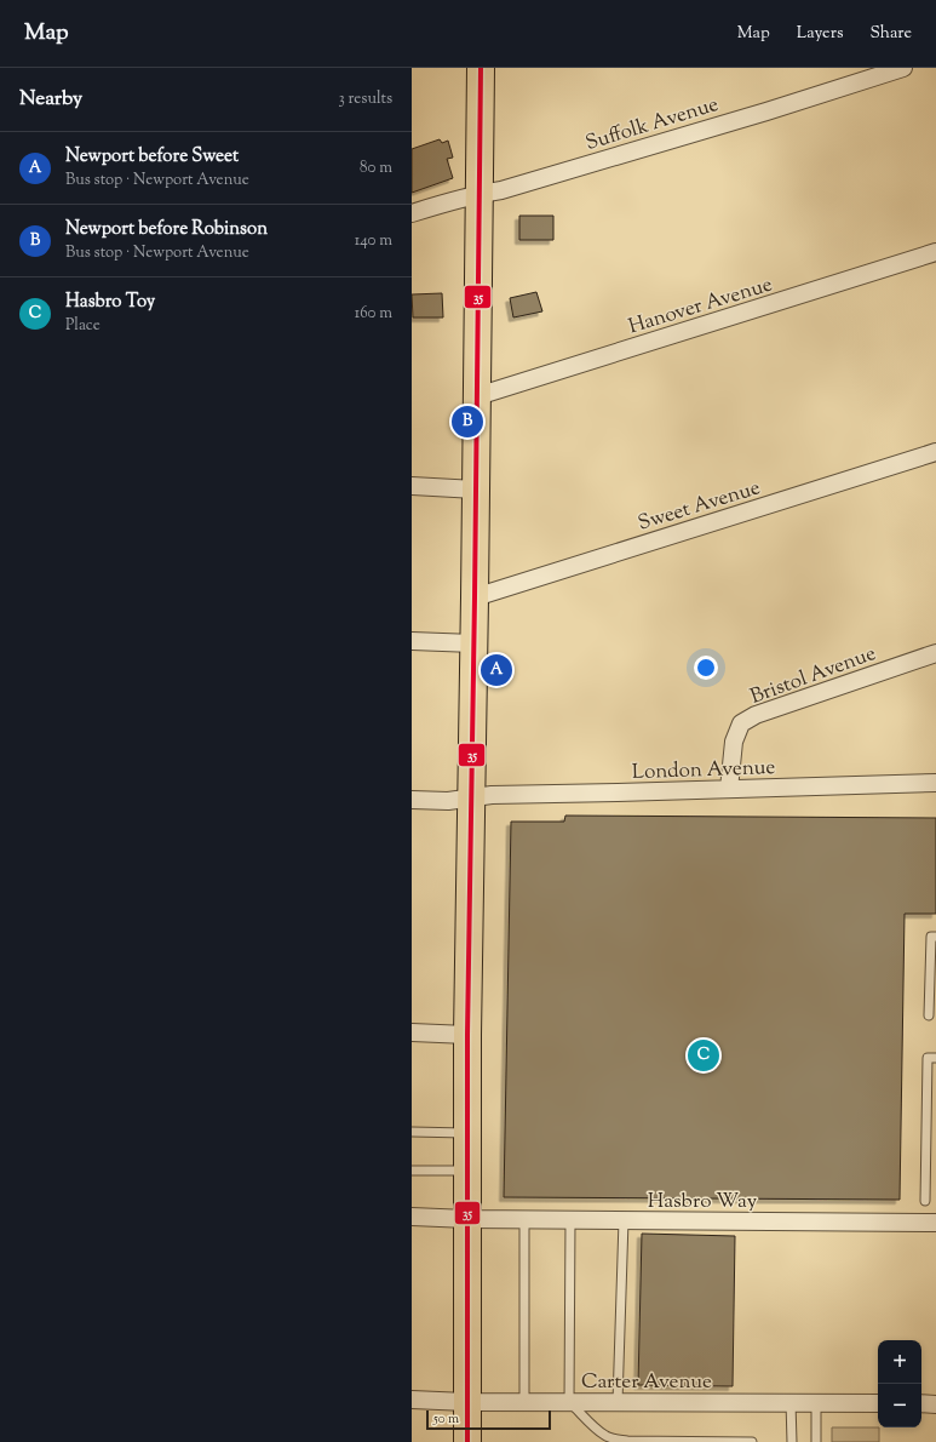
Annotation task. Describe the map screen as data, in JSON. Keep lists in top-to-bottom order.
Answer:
{
  "streets": {
    "street": [
      "Suffolk Avenue",
      "Hanover Avenue",
      "Sweet Avenue",
      "Bristol Avenue",
      "London Avenue",
      "Hasbro Way",
      "Carter Avenue"
    ]
  },
  "crossings": [
    ["Bristol Avenue", "London Avenue"]
  ],
  "lines": ["transit line 35"],
  "scale_bar": "50 m",
  "page": {
    "header": "Map",
    "nav": ["Map", "Layers", "Share"],
    "heading": ["Nearby", "3 results"],
    "list": [
      {
        "mark": "A",
        "name": "Newport before Sweet",
        "note": "Bus stop · Newport Avenue",
        "value": "80 m"
      },
      {
        "mark": "B",
        "name": "Newport before Robinson",
        "note": "Bus stop · Newport Avenue",
        "value": "140 m"
      },
      {
        "mark": "C",
        "name": "Hasbro Toy",
        "note": "Place",
        "value": "160 m"
      }
    ],
    "pins": ["B", "A", "C"],
    "map_buttons": ["+", "−"],
    "scale": "50 m"
  }
}
